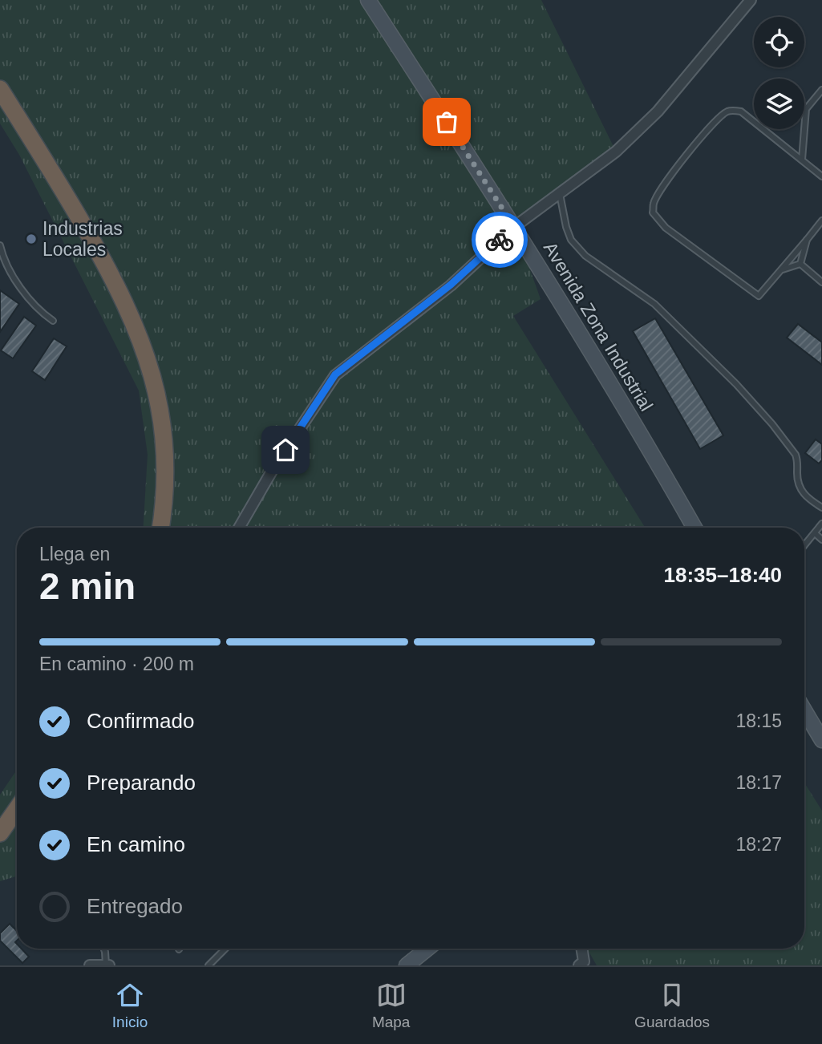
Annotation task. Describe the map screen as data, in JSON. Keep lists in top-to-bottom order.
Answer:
{
  "streets": {
    "main road": ["Avenida Zona Industrial"]
  },
  "places": ["Industrias Locales"],
  "page": {
    "heading": ["2 min", "Llega en", "18:35–18:40"],
    "bar": "En camino · 200 m",
    "list": [
      ["Confirmado", "18:15"],
      ["Preparando", "18:17"],
      ["En camino", "18:27"],
      "Entregado"
    ],
    "tabs": ["Inicio", "Mapa", "Guardados"]
  }
}
